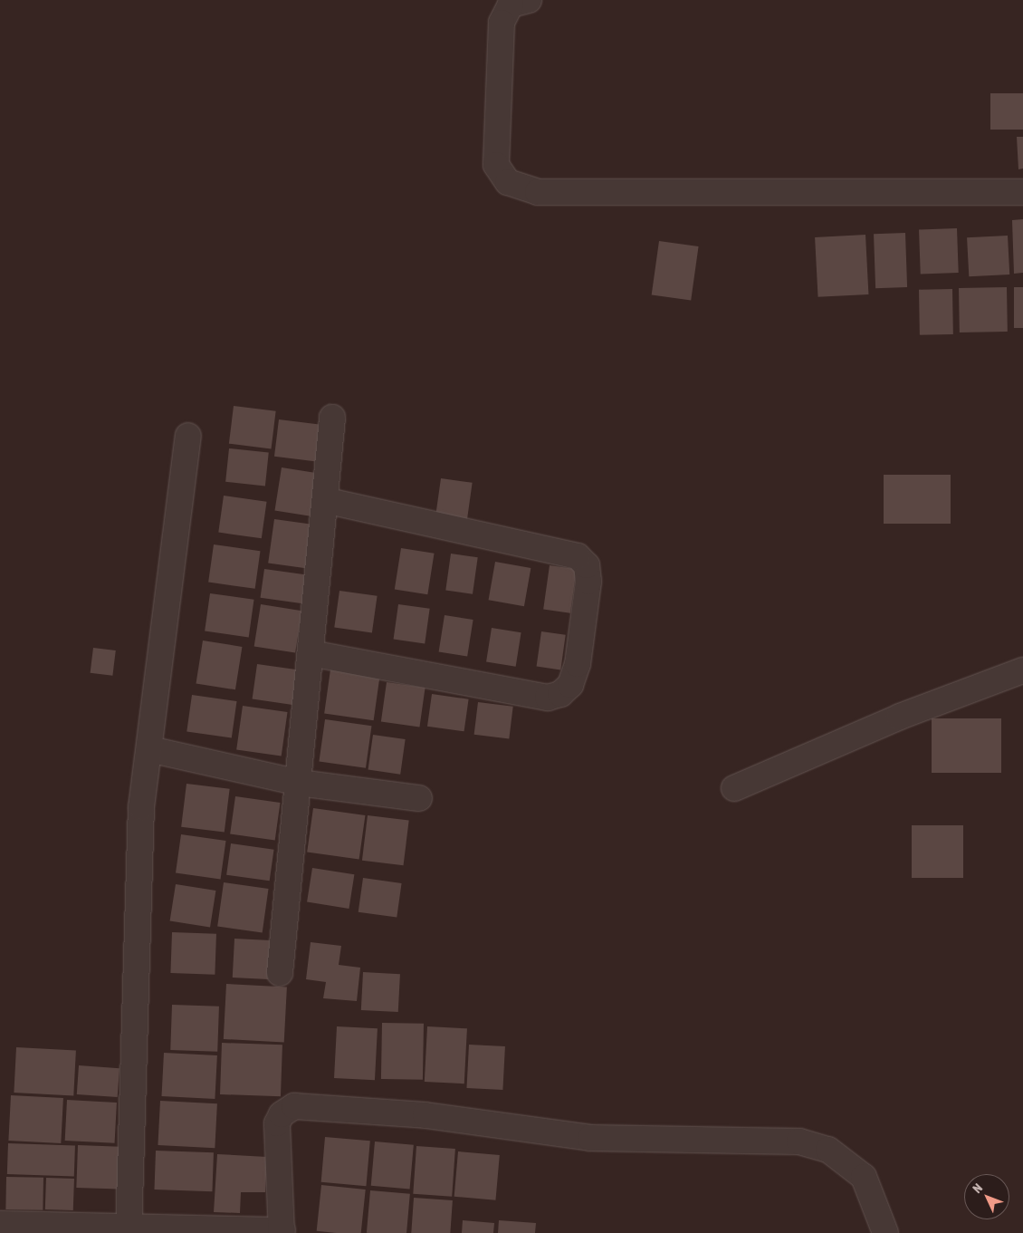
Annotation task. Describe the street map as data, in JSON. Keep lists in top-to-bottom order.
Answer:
{
  "north": "top left"
}
